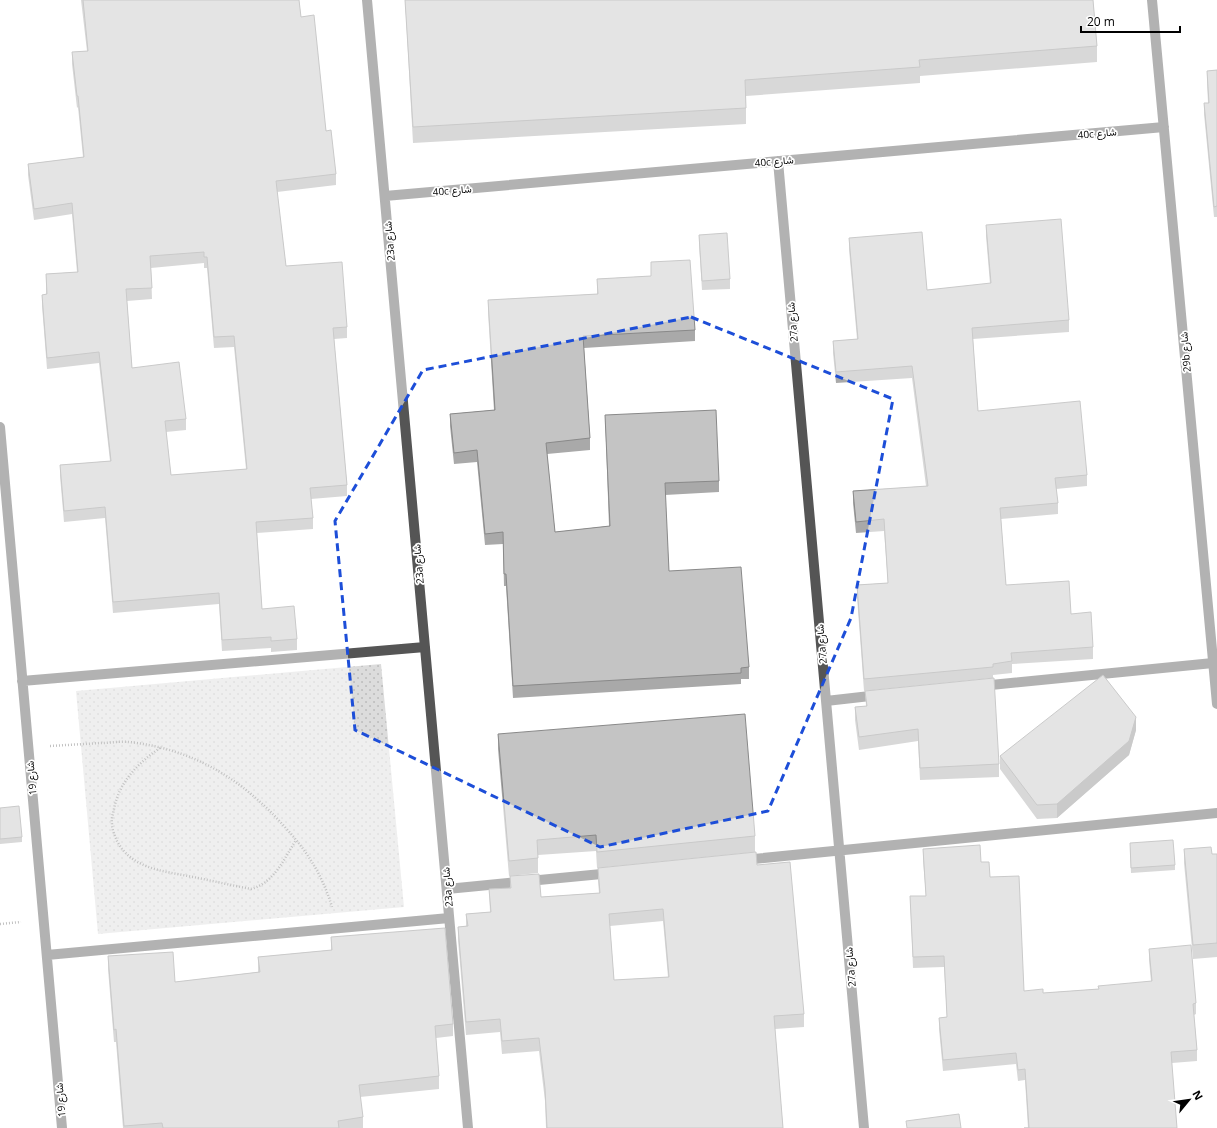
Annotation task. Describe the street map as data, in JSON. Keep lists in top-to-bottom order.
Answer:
{
  "streets": {
    "street": [
      "40c شارع",
      "23a شارع",
      "27a شارع",
      "29b شارع",
      "شارع 19"
    ]
  },
  "crossings": [
    ["40c شارع", "23a شارع"],
    ["40c شارع", "27a شارع"],
    ["40c شارع", "29b شارع"]
  ],
  "scale_bar": "20 m",
  "north": "top right"
}
